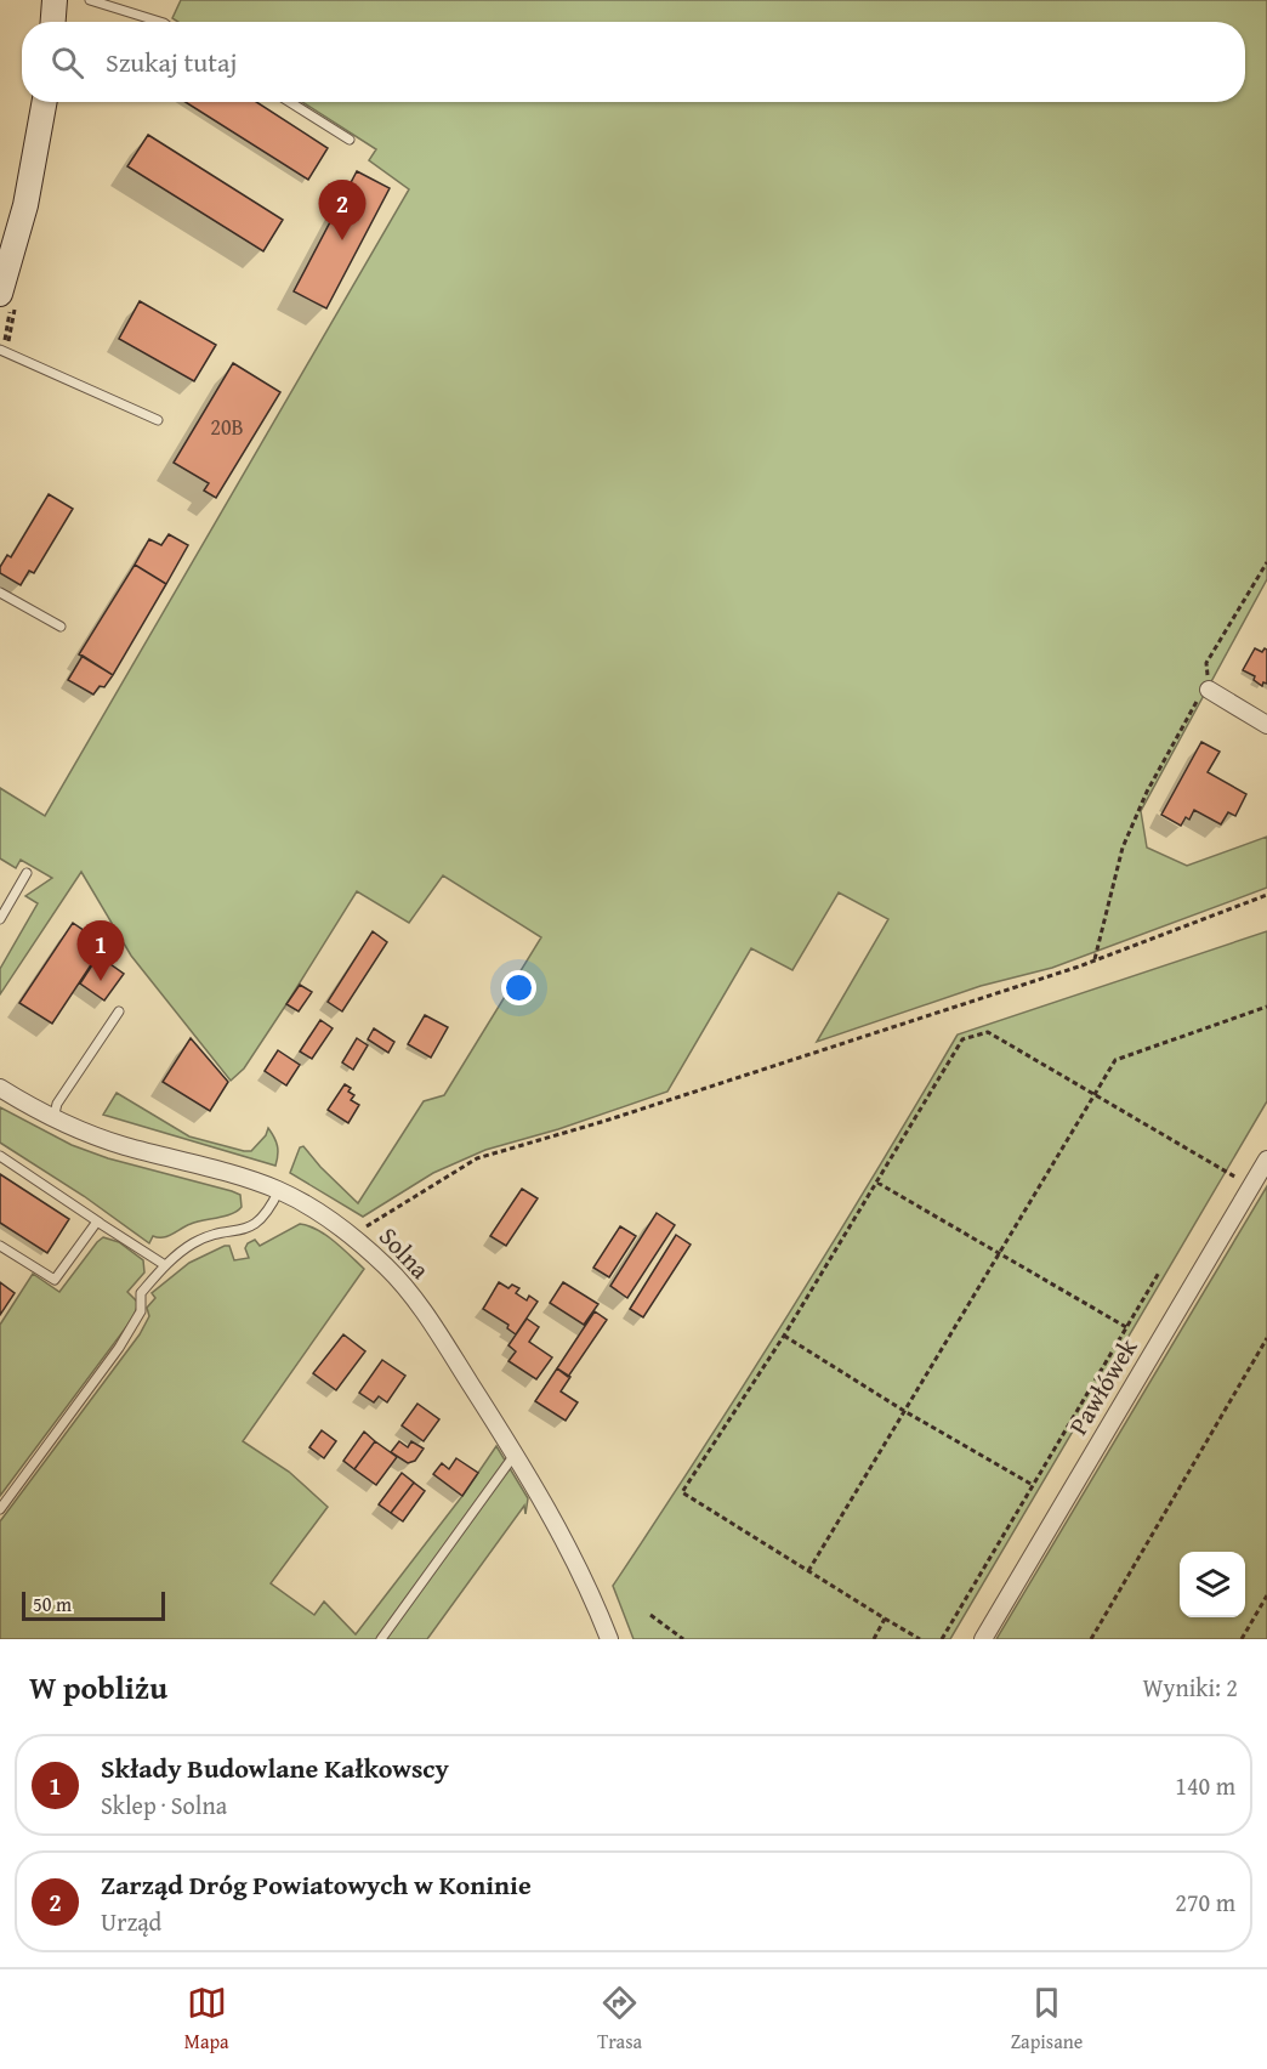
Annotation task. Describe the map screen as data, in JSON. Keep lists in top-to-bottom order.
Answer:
{
  "streets": {
    "street": ["Solna", "Pawłówek"]
  },
  "house_numbers": ["20B"],
  "scale_bar": "50 m",
  "page": {
    "search": "Szukaj tutaj",
    "pins": ["2", "1"],
    "scale": "50 m",
    "heading": ["W pobliżu", "Wyniki: 2"],
    "list": [
      {
        "mark": "1",
        "name": "Składy Budowlane Kałkowscy",
        "note": "Sklep · Solna",
        "value": "140 m"
      },
      {
        "mark": "2",
        "name": "Zarząd Dróg Powiatowych w Koninie",
        "note": "Urząd",
        "value": "270 m"
      }
    ],
    "nav": ["Mapa", "Trasa", "Zapisane"]
  }
}
